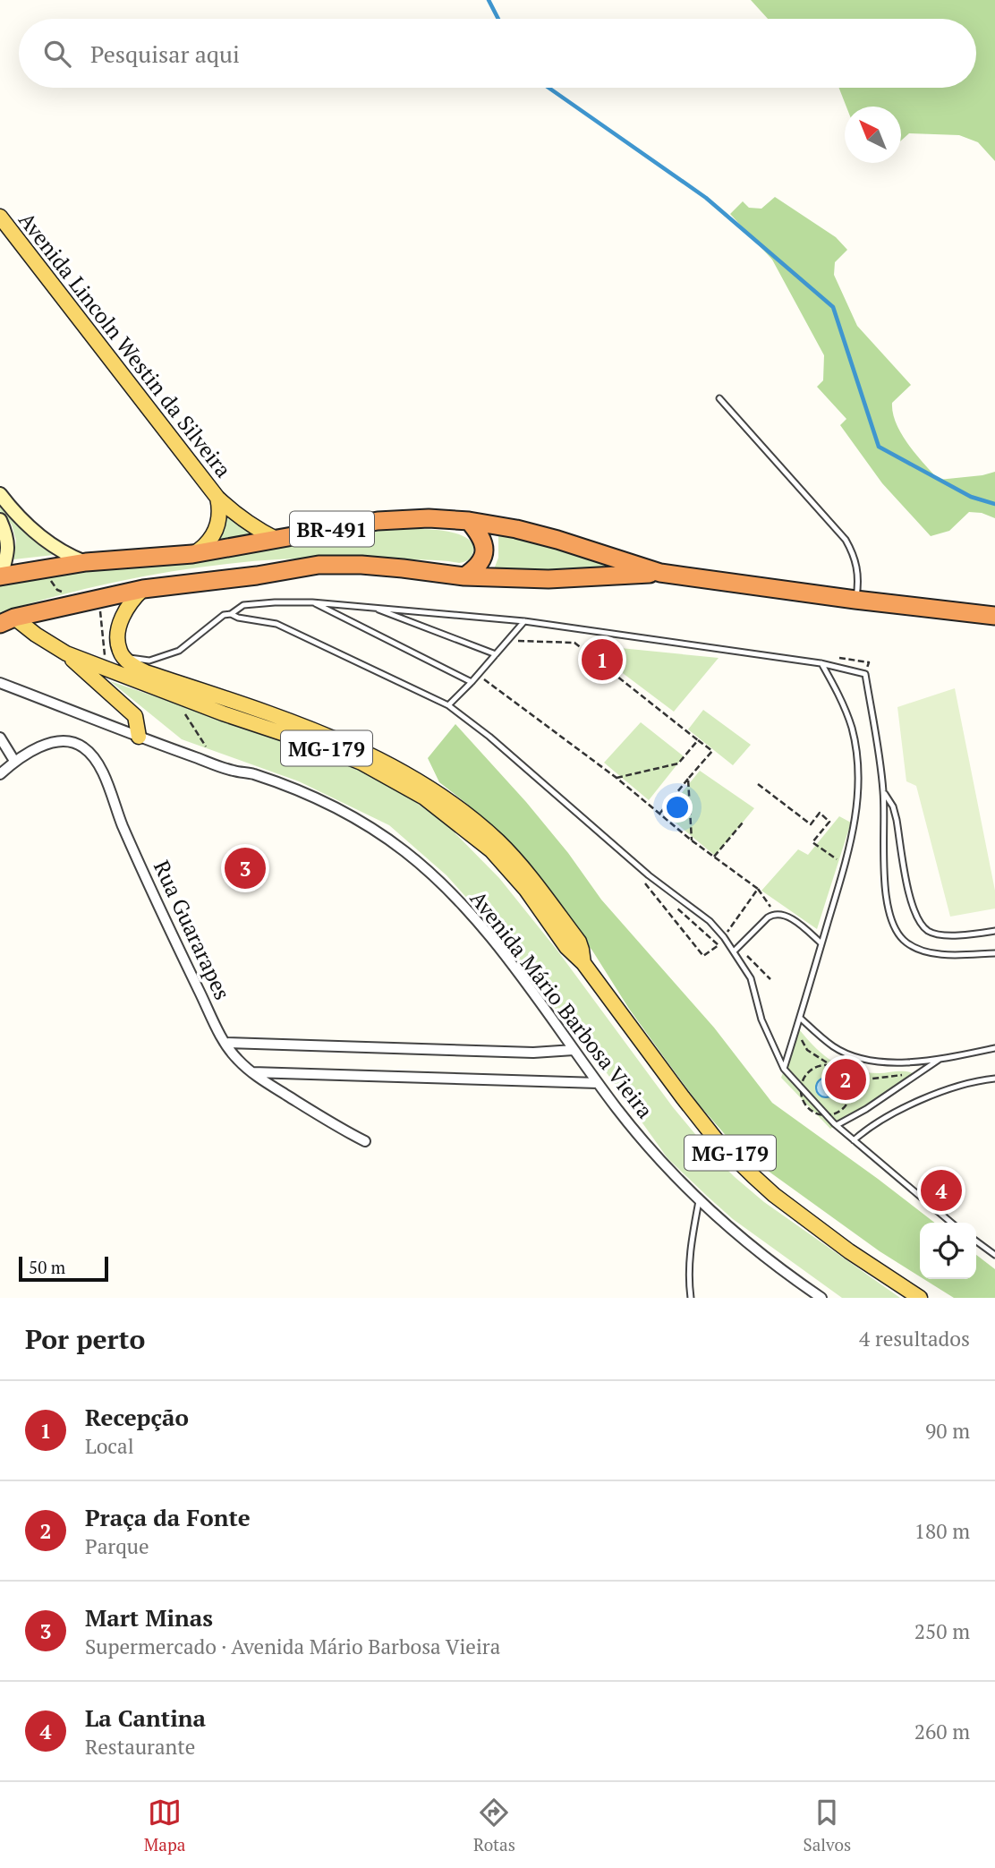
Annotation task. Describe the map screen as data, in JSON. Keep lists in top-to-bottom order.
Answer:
{
  "streets": {
    "highway": ["BR-491"],
    "main road": ["Avenida Lincoln Westin da Silveira", "MG-179"],
    "street": ["Rua Guararapes", "Avenida Mário Barbosa Vieira"]
  },
  "crossings": [
    ["Avenida Lincoln Westin da Silveira", "BR-491"],
    ["BR-491", "MG-179"]
  ],
  "scale_bar": "50 m",
  "north": "top left",
  "page": {
    "search": "Pesquisar aqui",
    "pins": [
      "1",
      "3",
      "2",
      "4"
    ],
    "scale": "50 m",
    "heading": ["Por perto", "4 resultados"],
    "list": [
      {
        "mark": "1",
        "name": "Recepção",
        "note": "Local",
        "value": "90 m"
      },
      {
        "mark": "2",
        "name": "Praça da Fonte",
        "note": "Parque",
        "value": "180 m"
      },
      {
        "mark": "3",
        "name": "Mart Minas",
        "note": "Supermercado · Avenida Mário Barbosa Vieira",
        "value": "250 m"
      },
      {
        "mark": "4",
        "name": "La Cantina",
        "note": "Restaurante",
        "value": "260 m"
      }
    ],
    "nav": ["Mapa", "Rotas", "Salvos"]
  }
}
